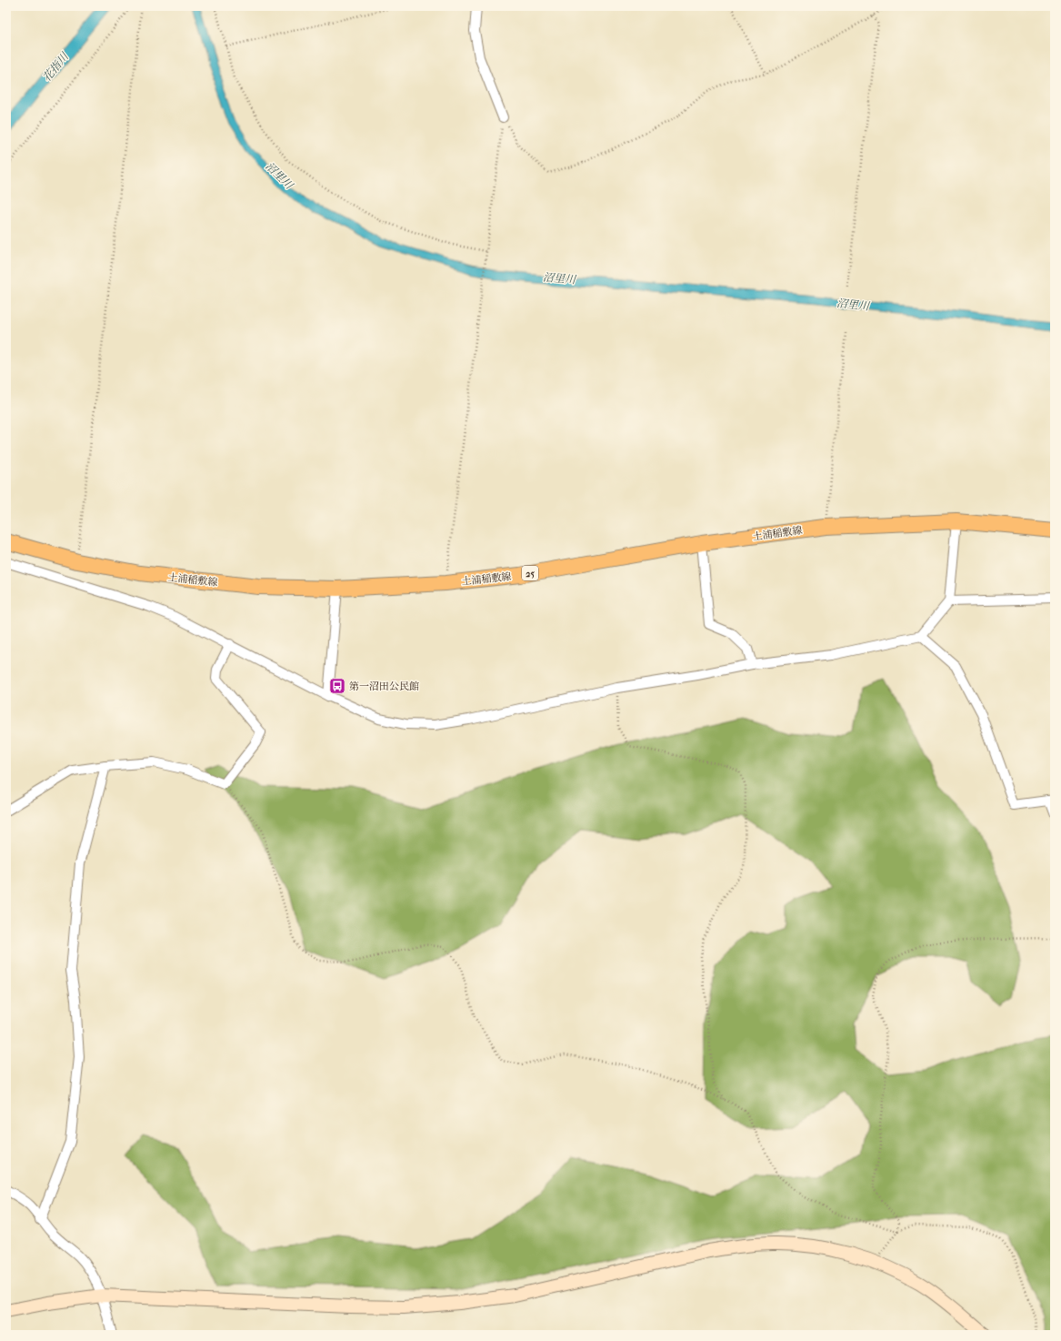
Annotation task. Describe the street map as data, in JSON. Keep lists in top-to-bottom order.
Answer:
{
  "streets": {
    "main road": ["土浦稲敷線", "25"]
  },
  "water": ["花指川", "沼里川"],
  "places": {
    "bus stop": ["第一沼田公民館"]
  }
}
